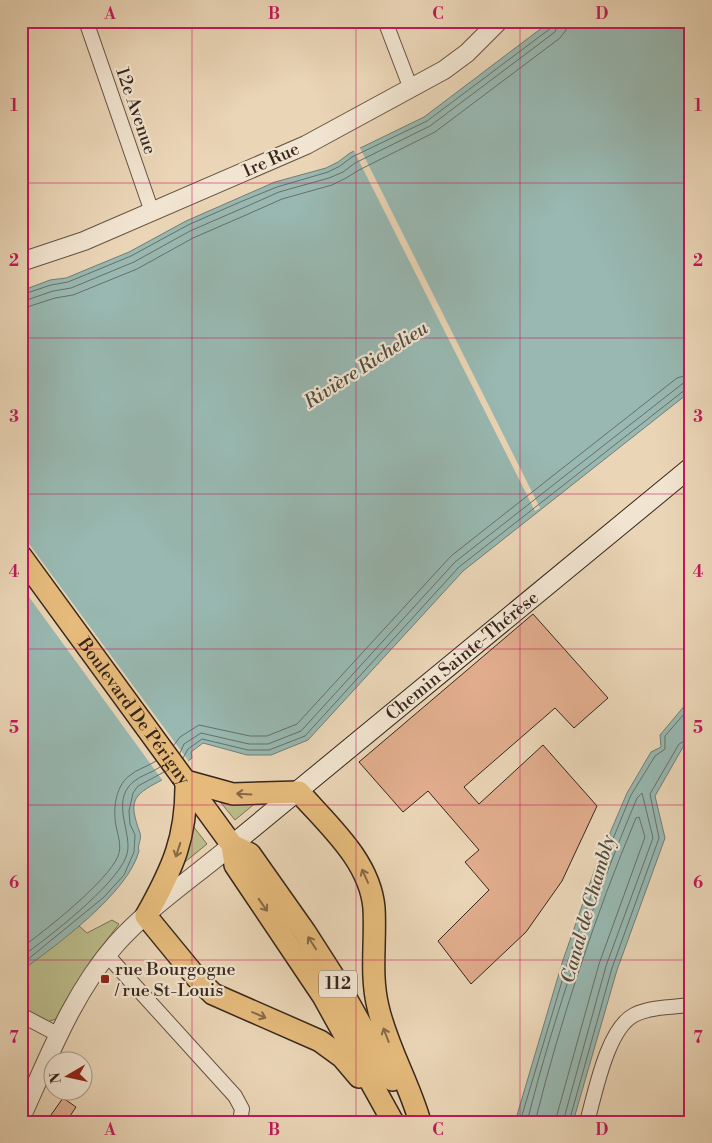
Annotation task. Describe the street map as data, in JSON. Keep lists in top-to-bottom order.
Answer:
{
  "streets": {
    "main road": ["Chemin Sainte-Thérèse", "Boulevard De Périgny", "112"],
    "street": ["12e Avenue", "1re Rue"]
  },
  "crossings": [
    ["12e Avenue", "1re Rue"],
    ["Chemin Sainte-Thérèse", "Boulevard De Périgny"]
  ],
  "water": ["Rivière Richelieu", "Canal de Chambly"],
  "places": {
    "transit": ["rue Bourgogne / rue St-Louis"]
  },
  "north": "left",
  "grid": {
    "columns": [
      "A",
      "B",
      "C",
      "D"
    ],
    "rows": [
      "1",
      "2",
      "3",
      "4",
      "5",
      "6",
      "7"
    ]
  }
}
